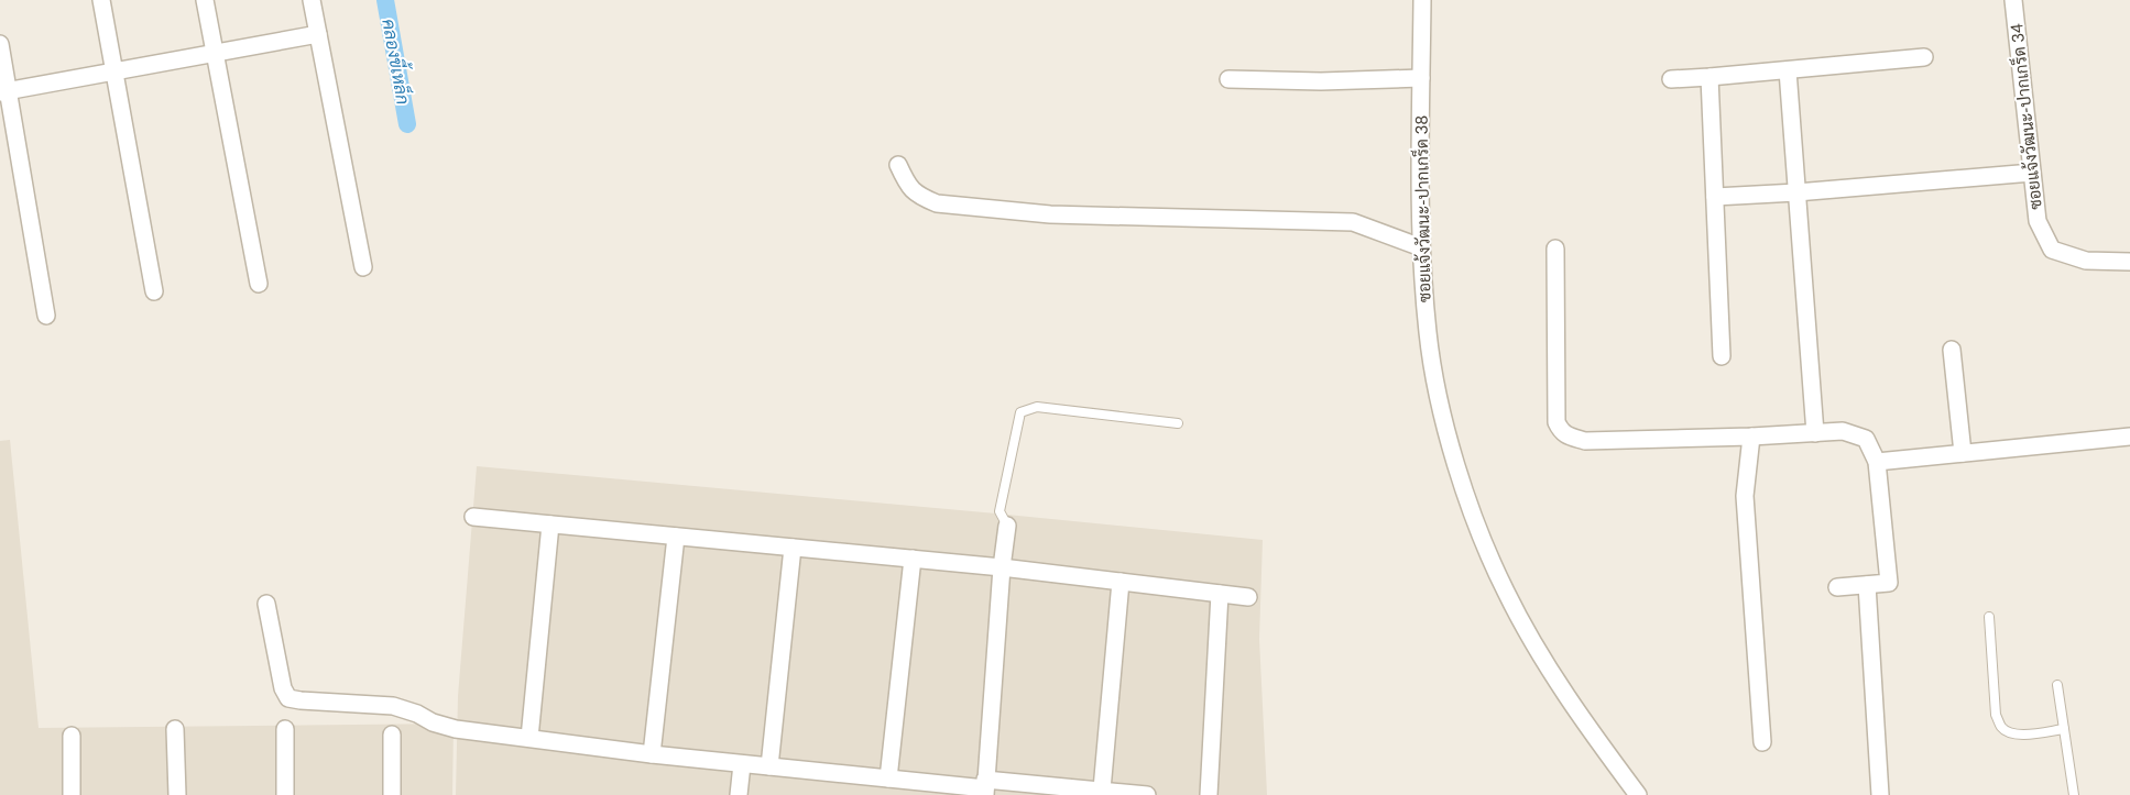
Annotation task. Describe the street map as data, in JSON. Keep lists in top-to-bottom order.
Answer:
{
  "streets": {
    "street": ["ซอยแจ้งวัฒนะ-ปากเกร็ด 34", "ซอยแจ้งวัฒนะ-ปากเกร็ด 38"]
  },
  "water": ["คลองขี้เหล็ก"]
}
